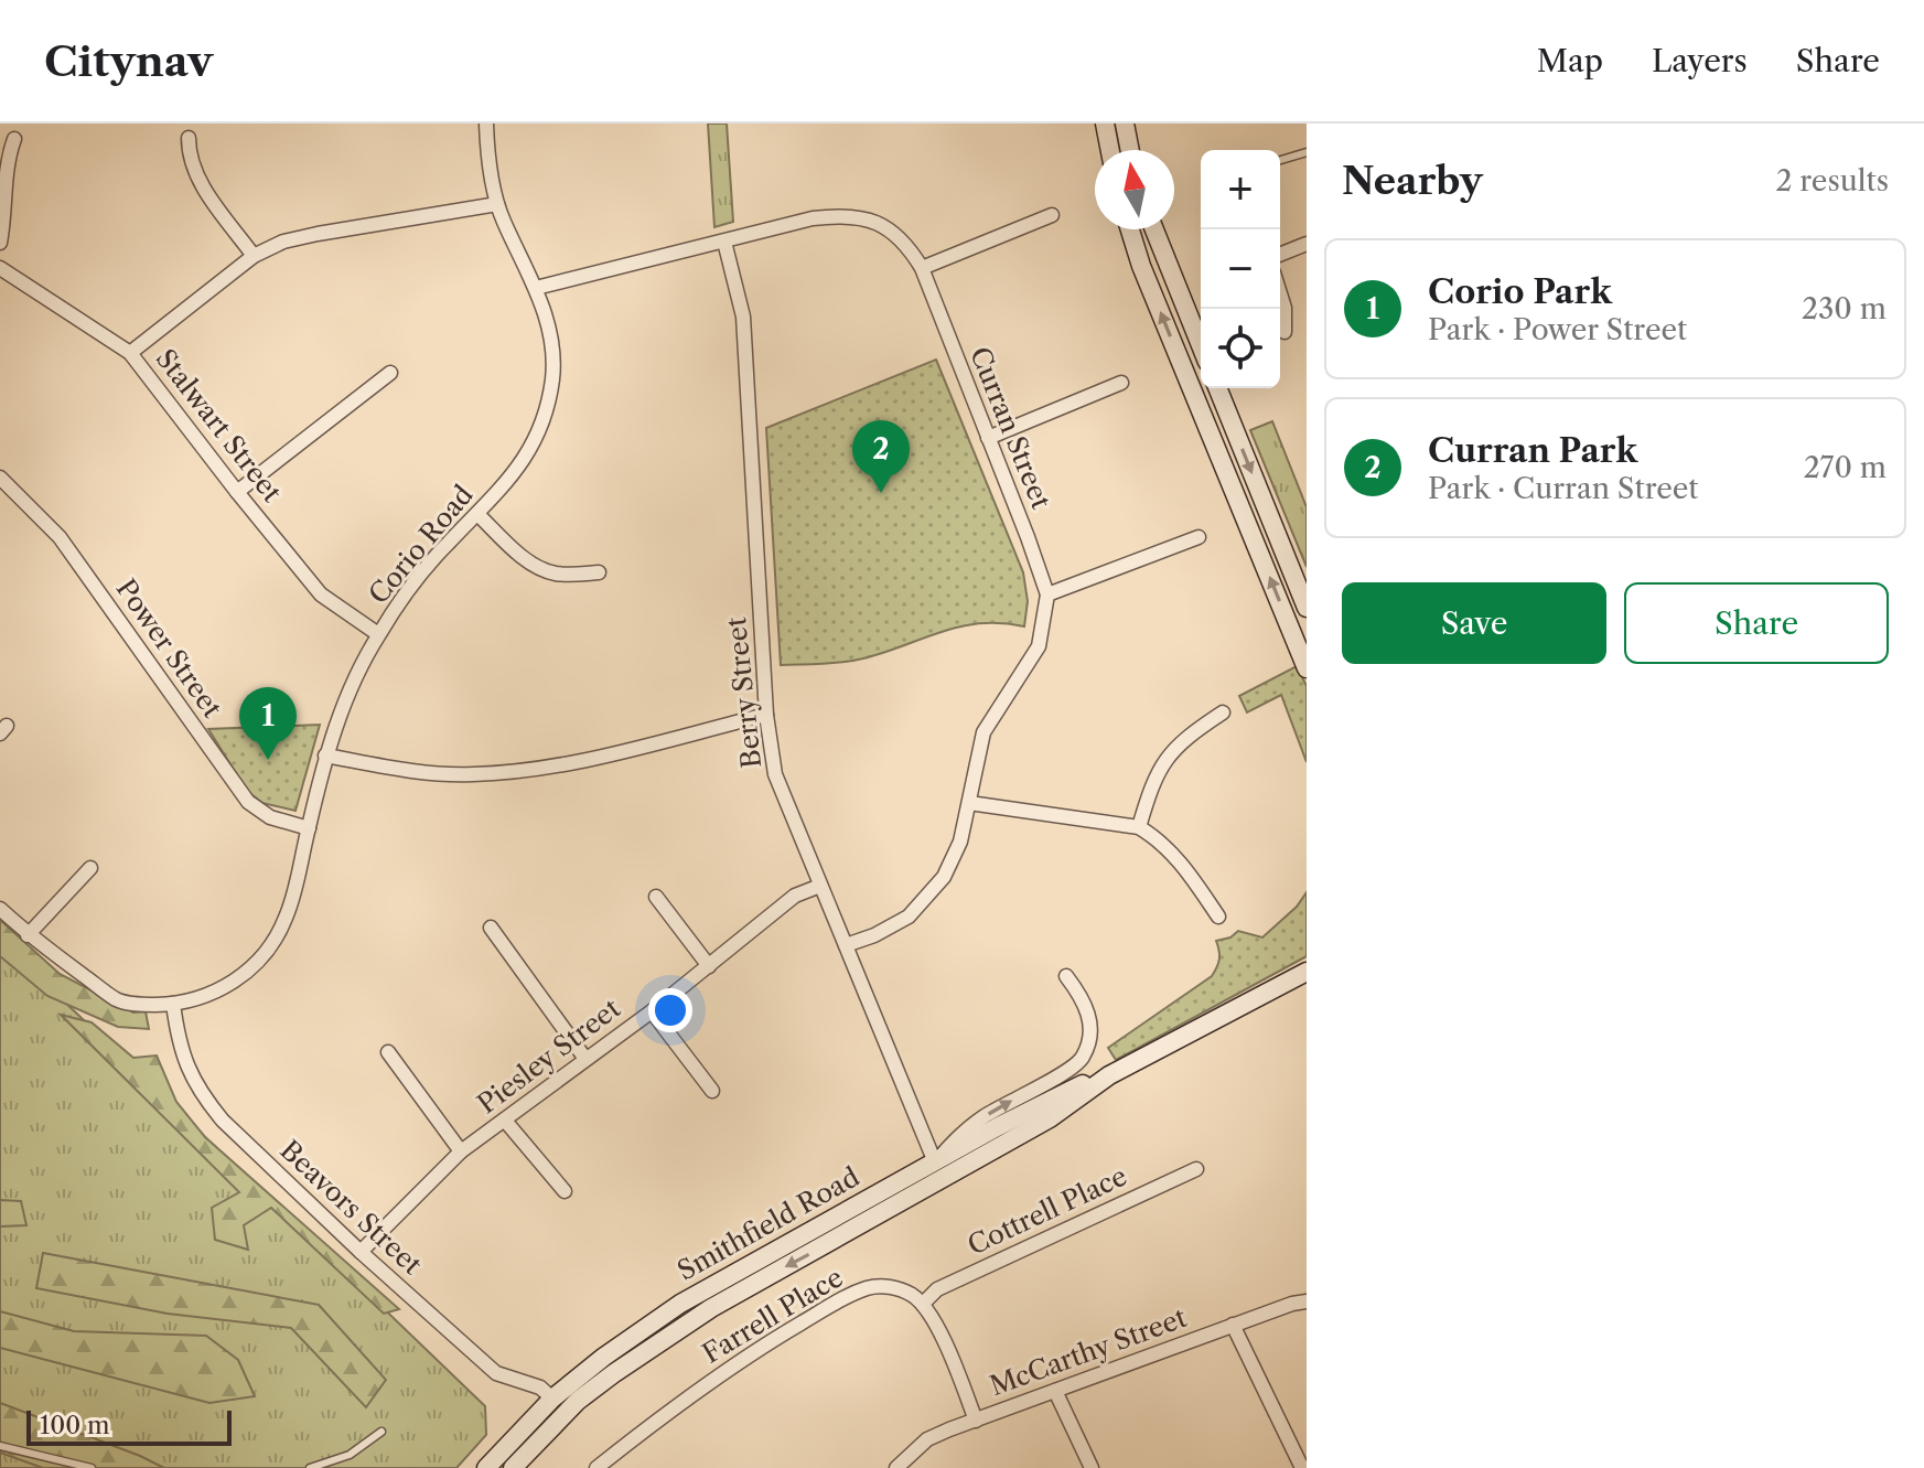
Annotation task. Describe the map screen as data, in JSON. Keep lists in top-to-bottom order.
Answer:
{
  "streets": {
    "main road": ["Smithfield Road"],
    "street": [
      "Stalwart Street",
      "Curran Street",
      "Corio Road",
      "Power Street",
      "Berry Street",
      "Piesley Street",
      "Beavors Street",
      "Cottrell Place",
      "Farrell Place",
      "McCarthy Street"
    ]
  },
  "crossings": [
    ["Stalwart Street", "Corio Road"],
    ["Curran Street", "Corio Road"],
    ["Curran Street", "Berry Street"],
    ["Corio Road", "Power Street"],
    ["Corio Road", "Beavors Street"],
    ["Berry Street", "Piesley Street"],
    ["Berry Street", "Smithfield Road"],
    ["Piesley Street", "Beavors Street"],
    ["Beavors Street", "Smithfield Road"],
    ["Cottrell Place", "Farrell Place"]
  ],
  "scale_bar": "100 m",
  "north": "top",
  "page": {
    "header": "Citynav",
    "nav": ["Map", "Layers", "Share"],
    "heading": ["Nearby", "2 results"],
    "map_buttons": ["+", "−"],
    "list": [
      {
        "mark": "1",
        "name": "Corio Park",
        "note": "Park · Power Street",
        "value": "230 m"
      },
      {
        "mark": "2",
        "name": "Curran Park",
        "note": "Park · Curran Street",
        "value": "270 m"
      }
    ],
    "pins": ["2", "1"],
    "buttons": ["Save", "Share"],
    "scale": "100 m"
  }
}
